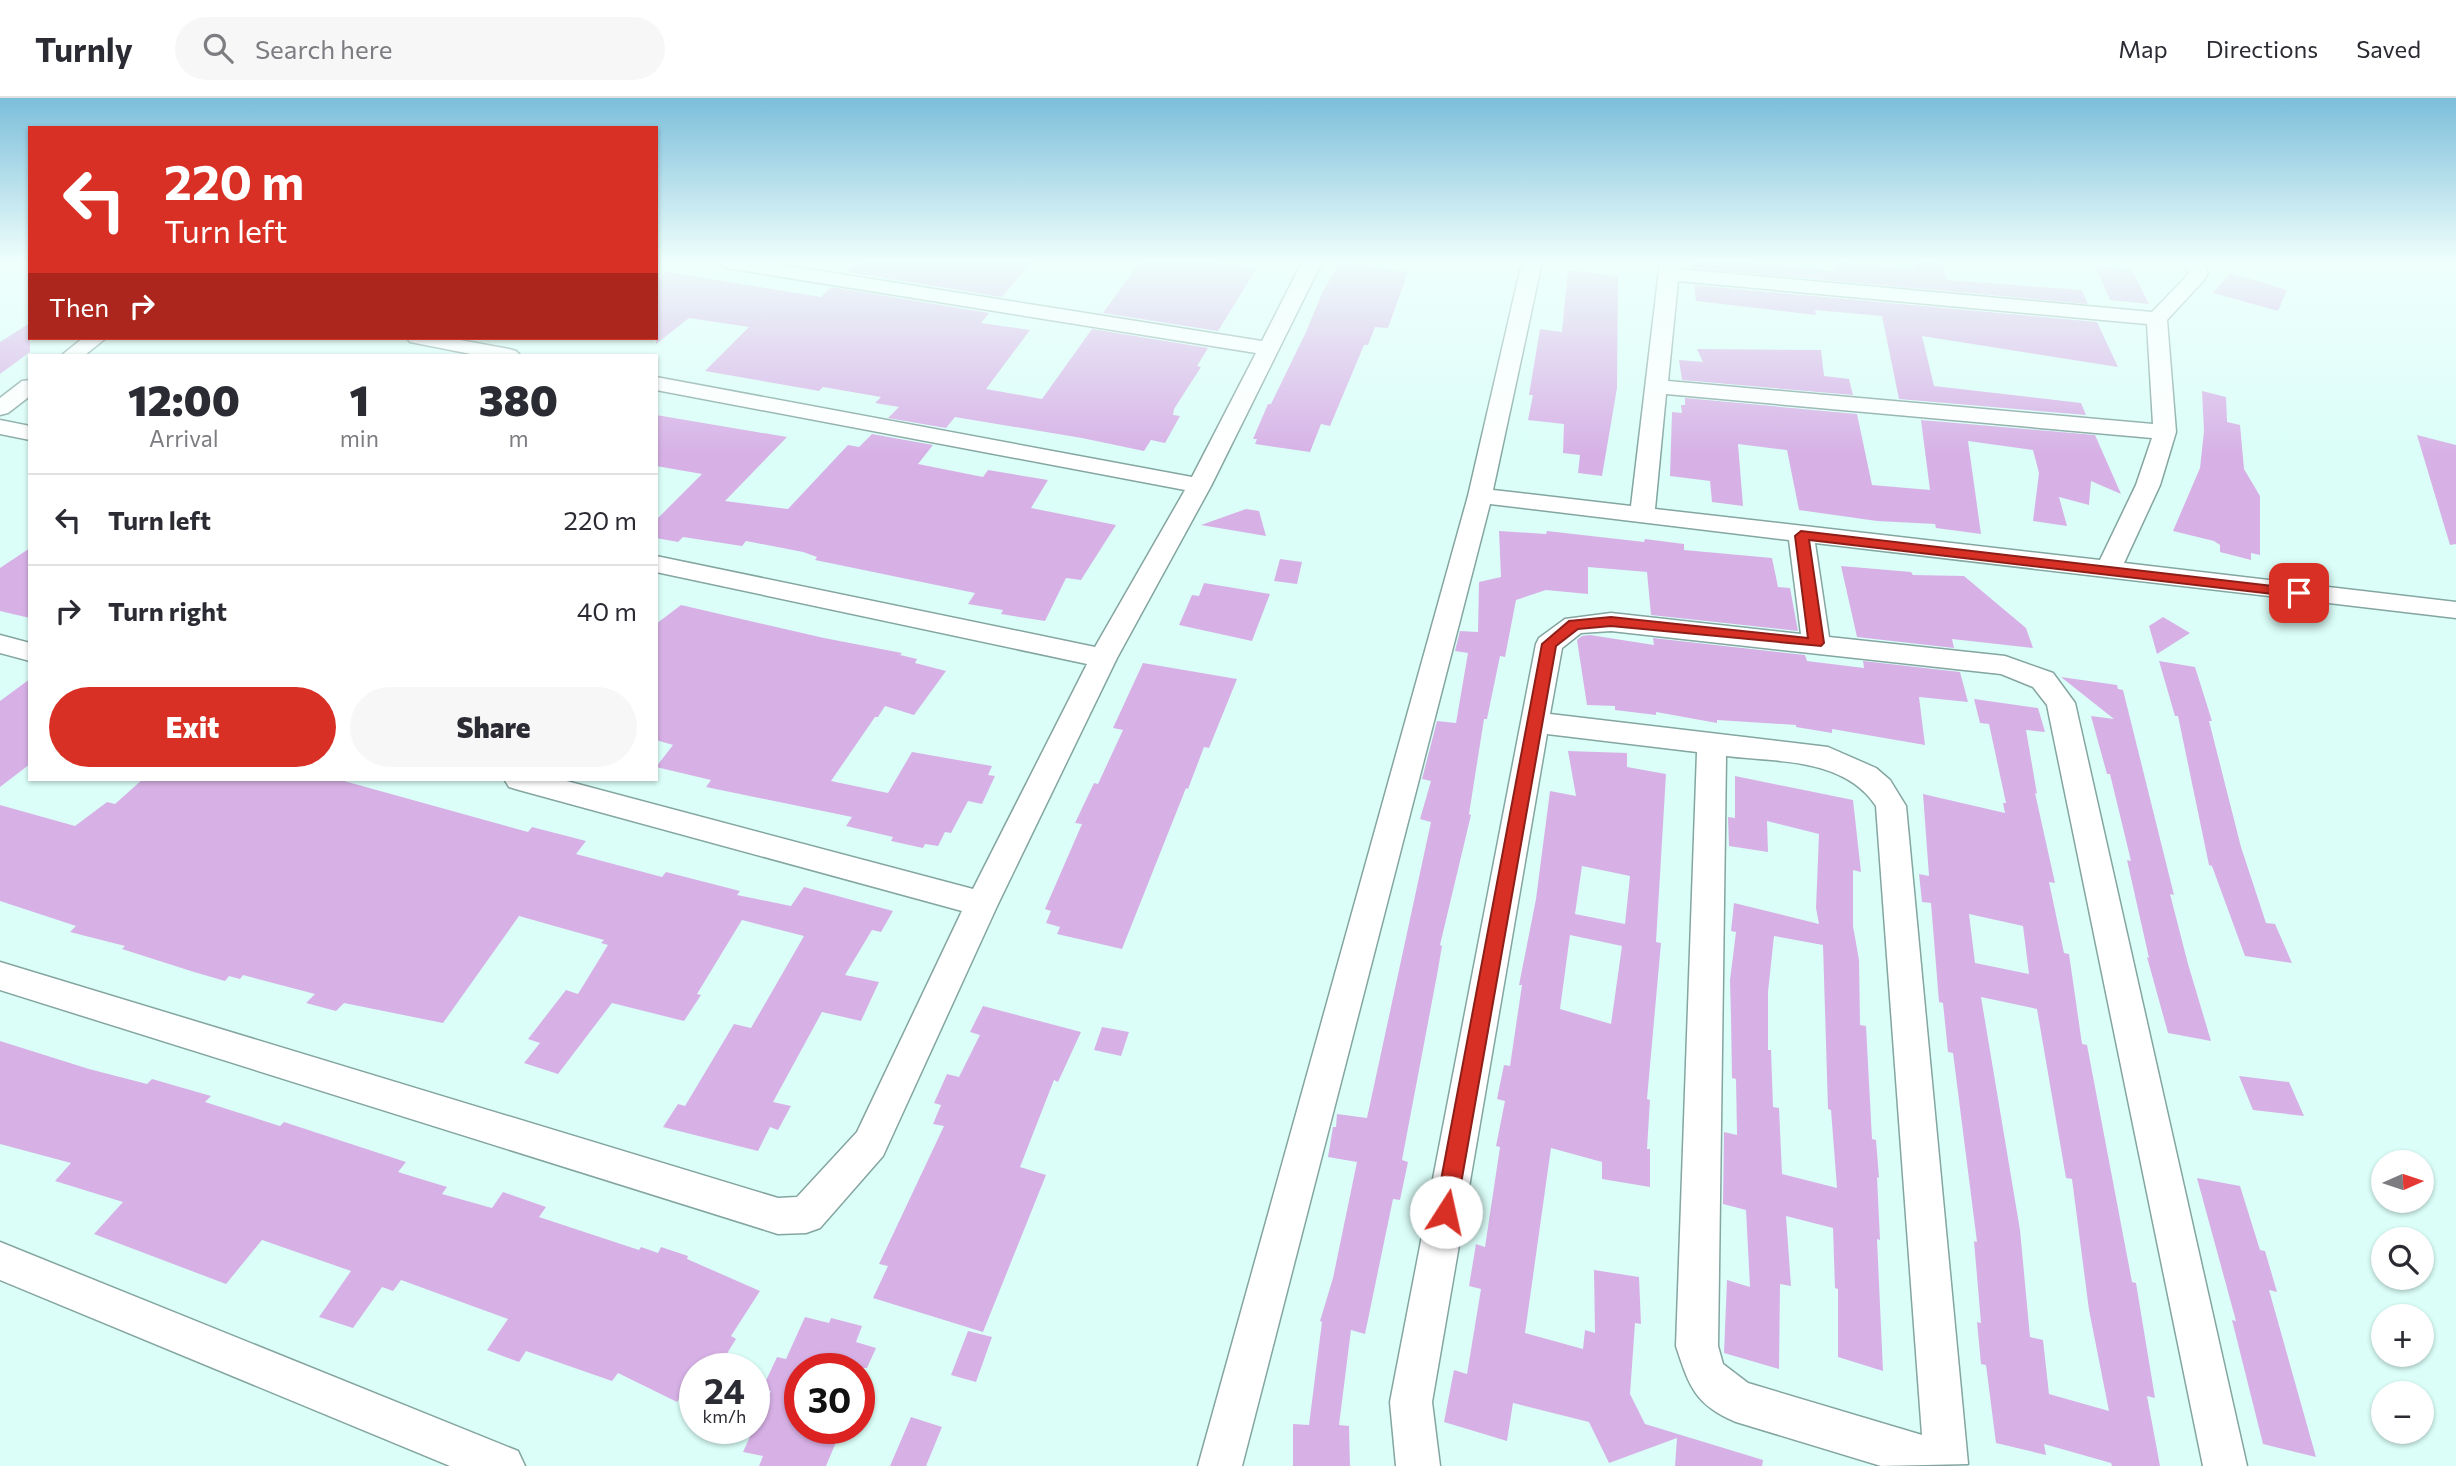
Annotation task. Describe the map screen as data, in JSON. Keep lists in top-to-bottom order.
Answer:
{
  "north": "right",
  "page": {
    "header": "Turnly",
    "search": "Search here",
    "nav": ["Map", "Directions", "Saved"],
    "turn": ["220 m", "Turn left"],
    "then": "Then",
    "eta": [
      "12:00",
      "Arrival",
      "1",
      "min",
      "380",
      "m"
    ],
    "list": [
      {
        "name": "Turn left",
        "value": "220 m"
      },
      {
        "name": "Turn right",
        "value": "40 m"
      }
    ],
    "buttons": ["Exit", "Share"],
    "map_buttons": ["+", "−"],
    "speed": "24 km/h",
    "limit": "30"
  }
}
